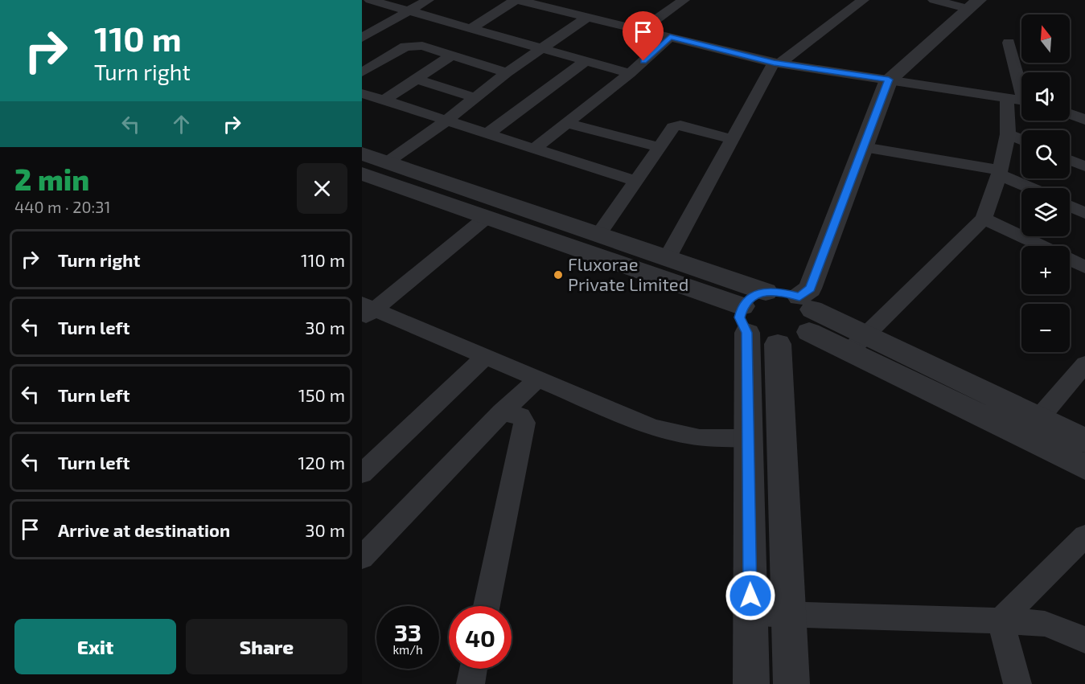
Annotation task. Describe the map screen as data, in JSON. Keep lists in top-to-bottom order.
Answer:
{
  "places": ["Fluxorae Private Limited"],
  "north": "top",
  "page": {
    "turn": ["110 m", "Turn right"],
    "map_buttons": ["+", "−"],
    "heading": ["2 min", "440 m · 20:31"],
    "list": [
      {
        "name": "Turn right",
        "value": "110 m"
      },
      {
        "name": "Turn left",
        "value": "30 m"
      },
      {
        "name": "Turn left",
        "value": "150 m"
      },
      {
        "name": "Turn left",
        "value": "120 m"
      },
      {
        "name": "Arrive at destination",
        "value": "30 m"
      }
    ],
    "speed": "33 km/h",
    "limit": "40",
    "buttons": ["Exit", "Share"]
  }
}
